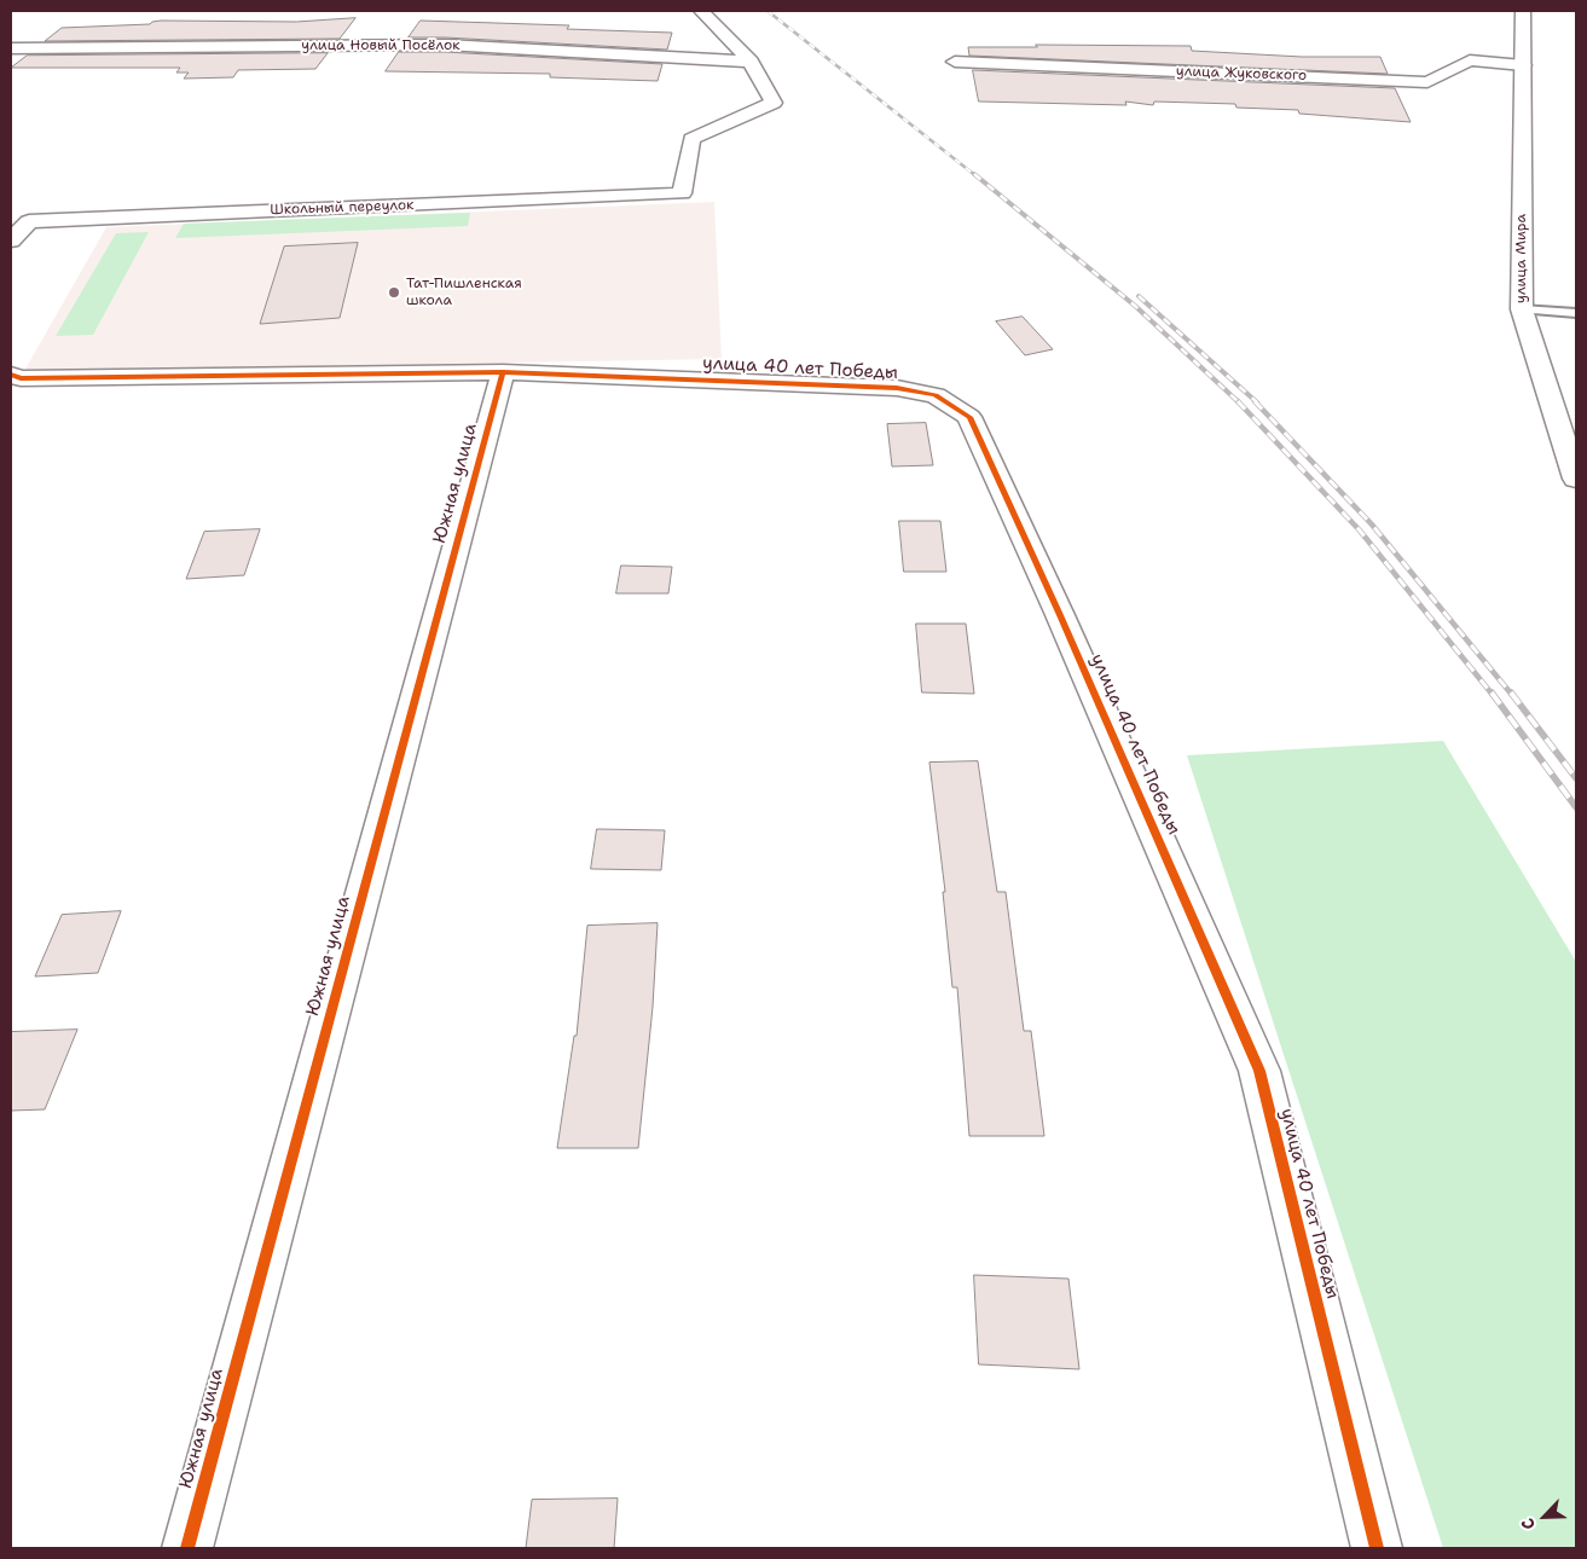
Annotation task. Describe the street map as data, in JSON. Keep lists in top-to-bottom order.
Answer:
{
  "streets": {
    "street": [
      "улица Новый Посёлок",
      "улица Жуковского",
      "Школьный переулок",
      "улица Мира",
      "улица 40 лет Победы",
      "Южная улица"
    ]
  },
  "crossings": [
    ["улица Новый Посёлок", "Школьный переулок"],
    ["улица Жуковского", "улица Мира"],
    ["улица 40 лет Победы", "Южная улица"]
  ],
  "places": ["Тат-Пишленская школа"],
  "north": "bottom left"
}
